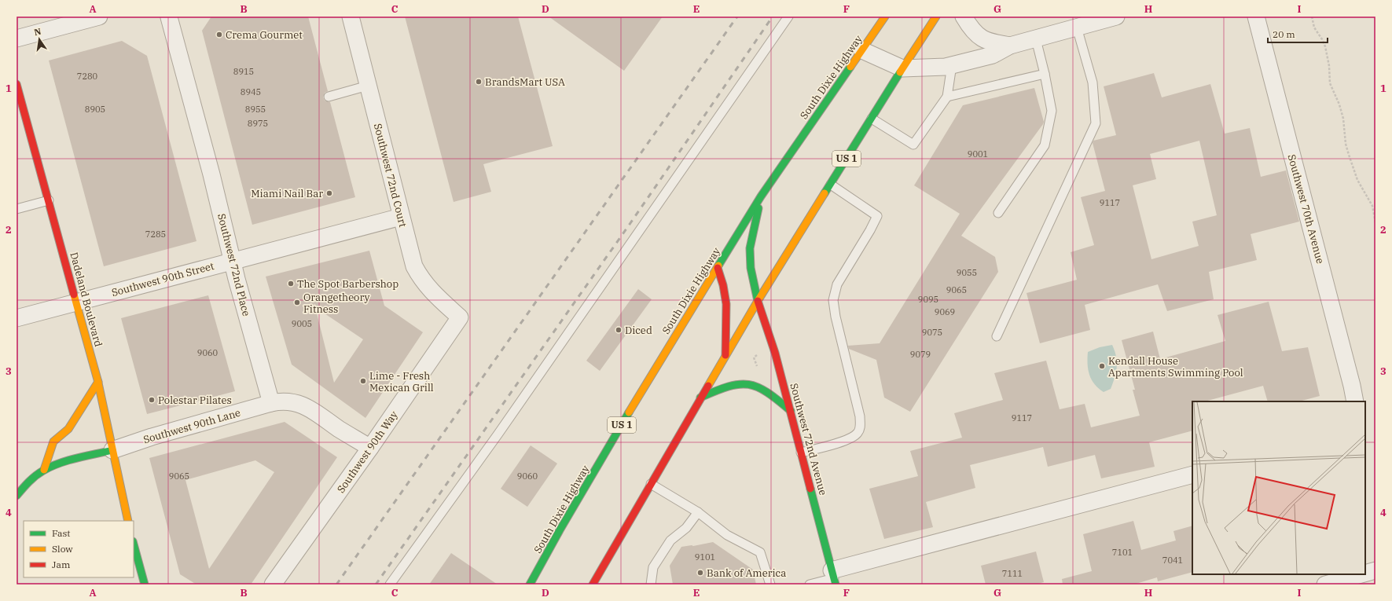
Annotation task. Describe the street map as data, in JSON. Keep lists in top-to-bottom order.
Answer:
{
  "streets": {
    "main road": [
      "South Dixie Highway",
      "US 1",
      "Dadeland Boulevard",
      "Southwest 72nd Avenue"
    ],
    "street": [
      "Southwest 72nd Court",
      "Southwest 70th Avenue",
      "Southwest 72nd Place",
      "Southwest 90th Street",
      "Southwest 90th Lane",
      "Southwest 90th Way"
    ]
  },
  "crossings": [
    ["South Dixie Highway", "Southwest 72nd Avenue"],
    ["US 1", "Southwest 72nd Avenue"],
    ["Southwest 72nd Court", "Southwest 90th Street"],
    ["Southwest 72nd Court", "Southwest 90th Way"],
    ["Southwest 72nd Place", "Southwest 90th Street"],
    ["Southwest 72nd Place", "Southwest 90th Lane"],
    ["Southwest 90th Street", "Dadeland Boulevard"],
    ["Dadeland Boulevard", "Southwest 90th Lane"]
  ],
  "places": [
    "Crema Gourmet",
    "BrandsMart USA",
    "Miami Nail Bar",
    "The Spot Barbershop",
    "Orangetheory Fitness",
    "Diced",
    "Kendall House Apartments Swimming Pool",
    "Lime - Fresh Mexican Grill",
    "Polestar Pilates",
    "Bank of America"
  ],
  "house_numbers": [
    "8915",
    "7280",
    "8945",
    "8905",
    "8955",
    "8975",
    "9001",
    "9117",
    "7285",
    "9055",
    "9065",
    "9095",
    "9069",
    "9005",
    "9075",
    "9060",
    "9079",
    "9117",
    "9065",
    "9060",
    "7101",
    "9101",
    "7041",
    "7111"
  ],
  "legend": ["Fast", "Slow", "Jam"],
  "scale_bar": "20 m",
  "north": "top",
  "grid": {
    "columns": [
      "A",
      "B",
      "C",
      "D",
      "E",
      "F",
      "G",
      "H",
      "I"
    ],
    "rows": [
      "1",
      "2",
      "3",
      "4"
    ]
  }
}
